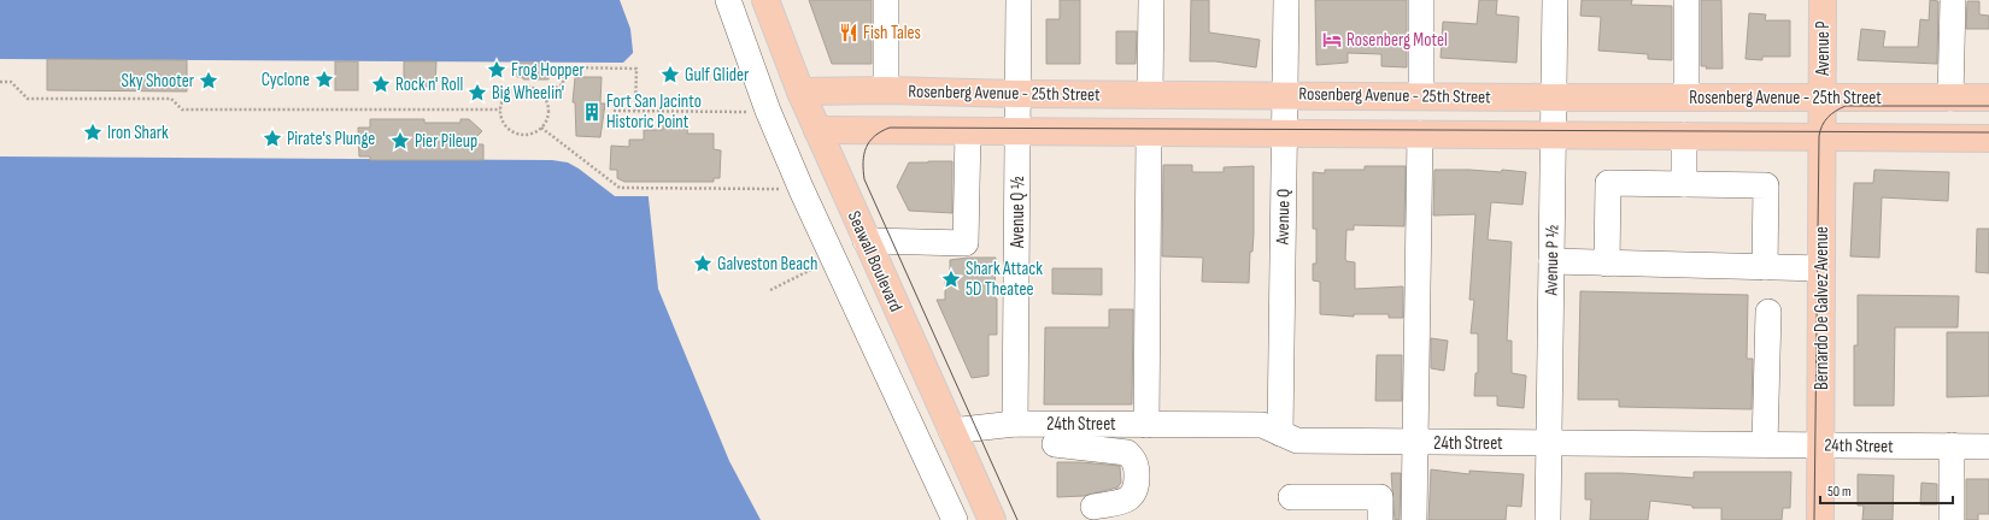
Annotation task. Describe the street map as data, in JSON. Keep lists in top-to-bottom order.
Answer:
{
  "streets": {
    "main road": [
      "Avenue P",
      "Rosenberg Avenue - 25th Street",
      "Seawall Boulevard",
      "Bernardo De Galvez Avenue"
    ],
    "street": [
      "Avenue Q ½",
      "Avenue Q",
      "Avenue P ½",
      "24th Street"
    ]
  },
  "crossings": [
    ["Avenue P", "Rosenberg Avenue - 25th Street"],
    ["Avenue P", "Bernardo De Galvez Avenue"],
    ["Rosenberg Avenue - 25th Street", "Avenue Q ½"],
    ["Rosenberg Avenue - 25th Street", "Avenue Q"],
    ["Rosenberg Avenue - 25th Street", "Avenue P ½"],
    ["Rosenberg Avenue - 25th Street", "Seawall Boulevard"],
    ["Rosenberg Avenue - 25th Street", "Bernardo De Galvez Avenue"],
    ["Avenue Q ½", "24th Street"],
    ["Avenue Q", "24th Street"],
    ["Avenue P ½", "24th Street"],
    ["Seawall Boulevard", "24th Street"],
    ["Bernardo De Galvez Avenue", "24th Street"]
  ],
  "places": {
    "restaurant": ["Fish Tales"],
    "hotel": ["Rosenberg Motel"],
    "place": [
      "Frog Hopper",
      "Gulf Glider",
      "Cyclone",
      "Sky Shooter",
      "Rock n' Roll",
      "Big Wheelin'",
      "Iron Shark",
      "Pirate's Plunge",
      "Pier Pileup",
      "Galveston Beach",
      "Shark Attack 5D Theatee"
    ],
    "building": ["Fort San Jacinto Historic Point"]
  },
  "scale_bar": "50 m"
}
